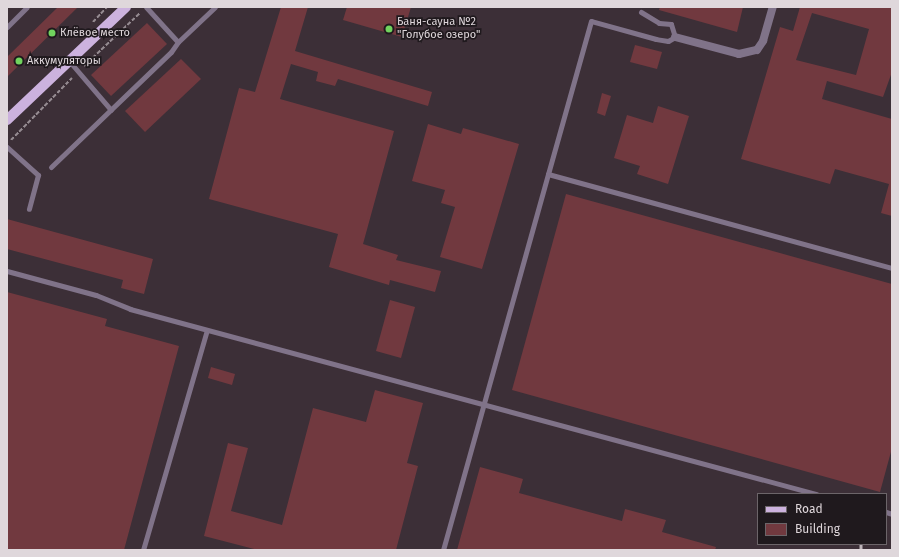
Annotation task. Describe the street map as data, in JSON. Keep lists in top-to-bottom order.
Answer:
{
  "places": ["Баня-сауна №2 \"Голубое озеро\"", "Клёвое место", "Аккумуляторы"],
  "legend": ["Road", "Building"]
}
